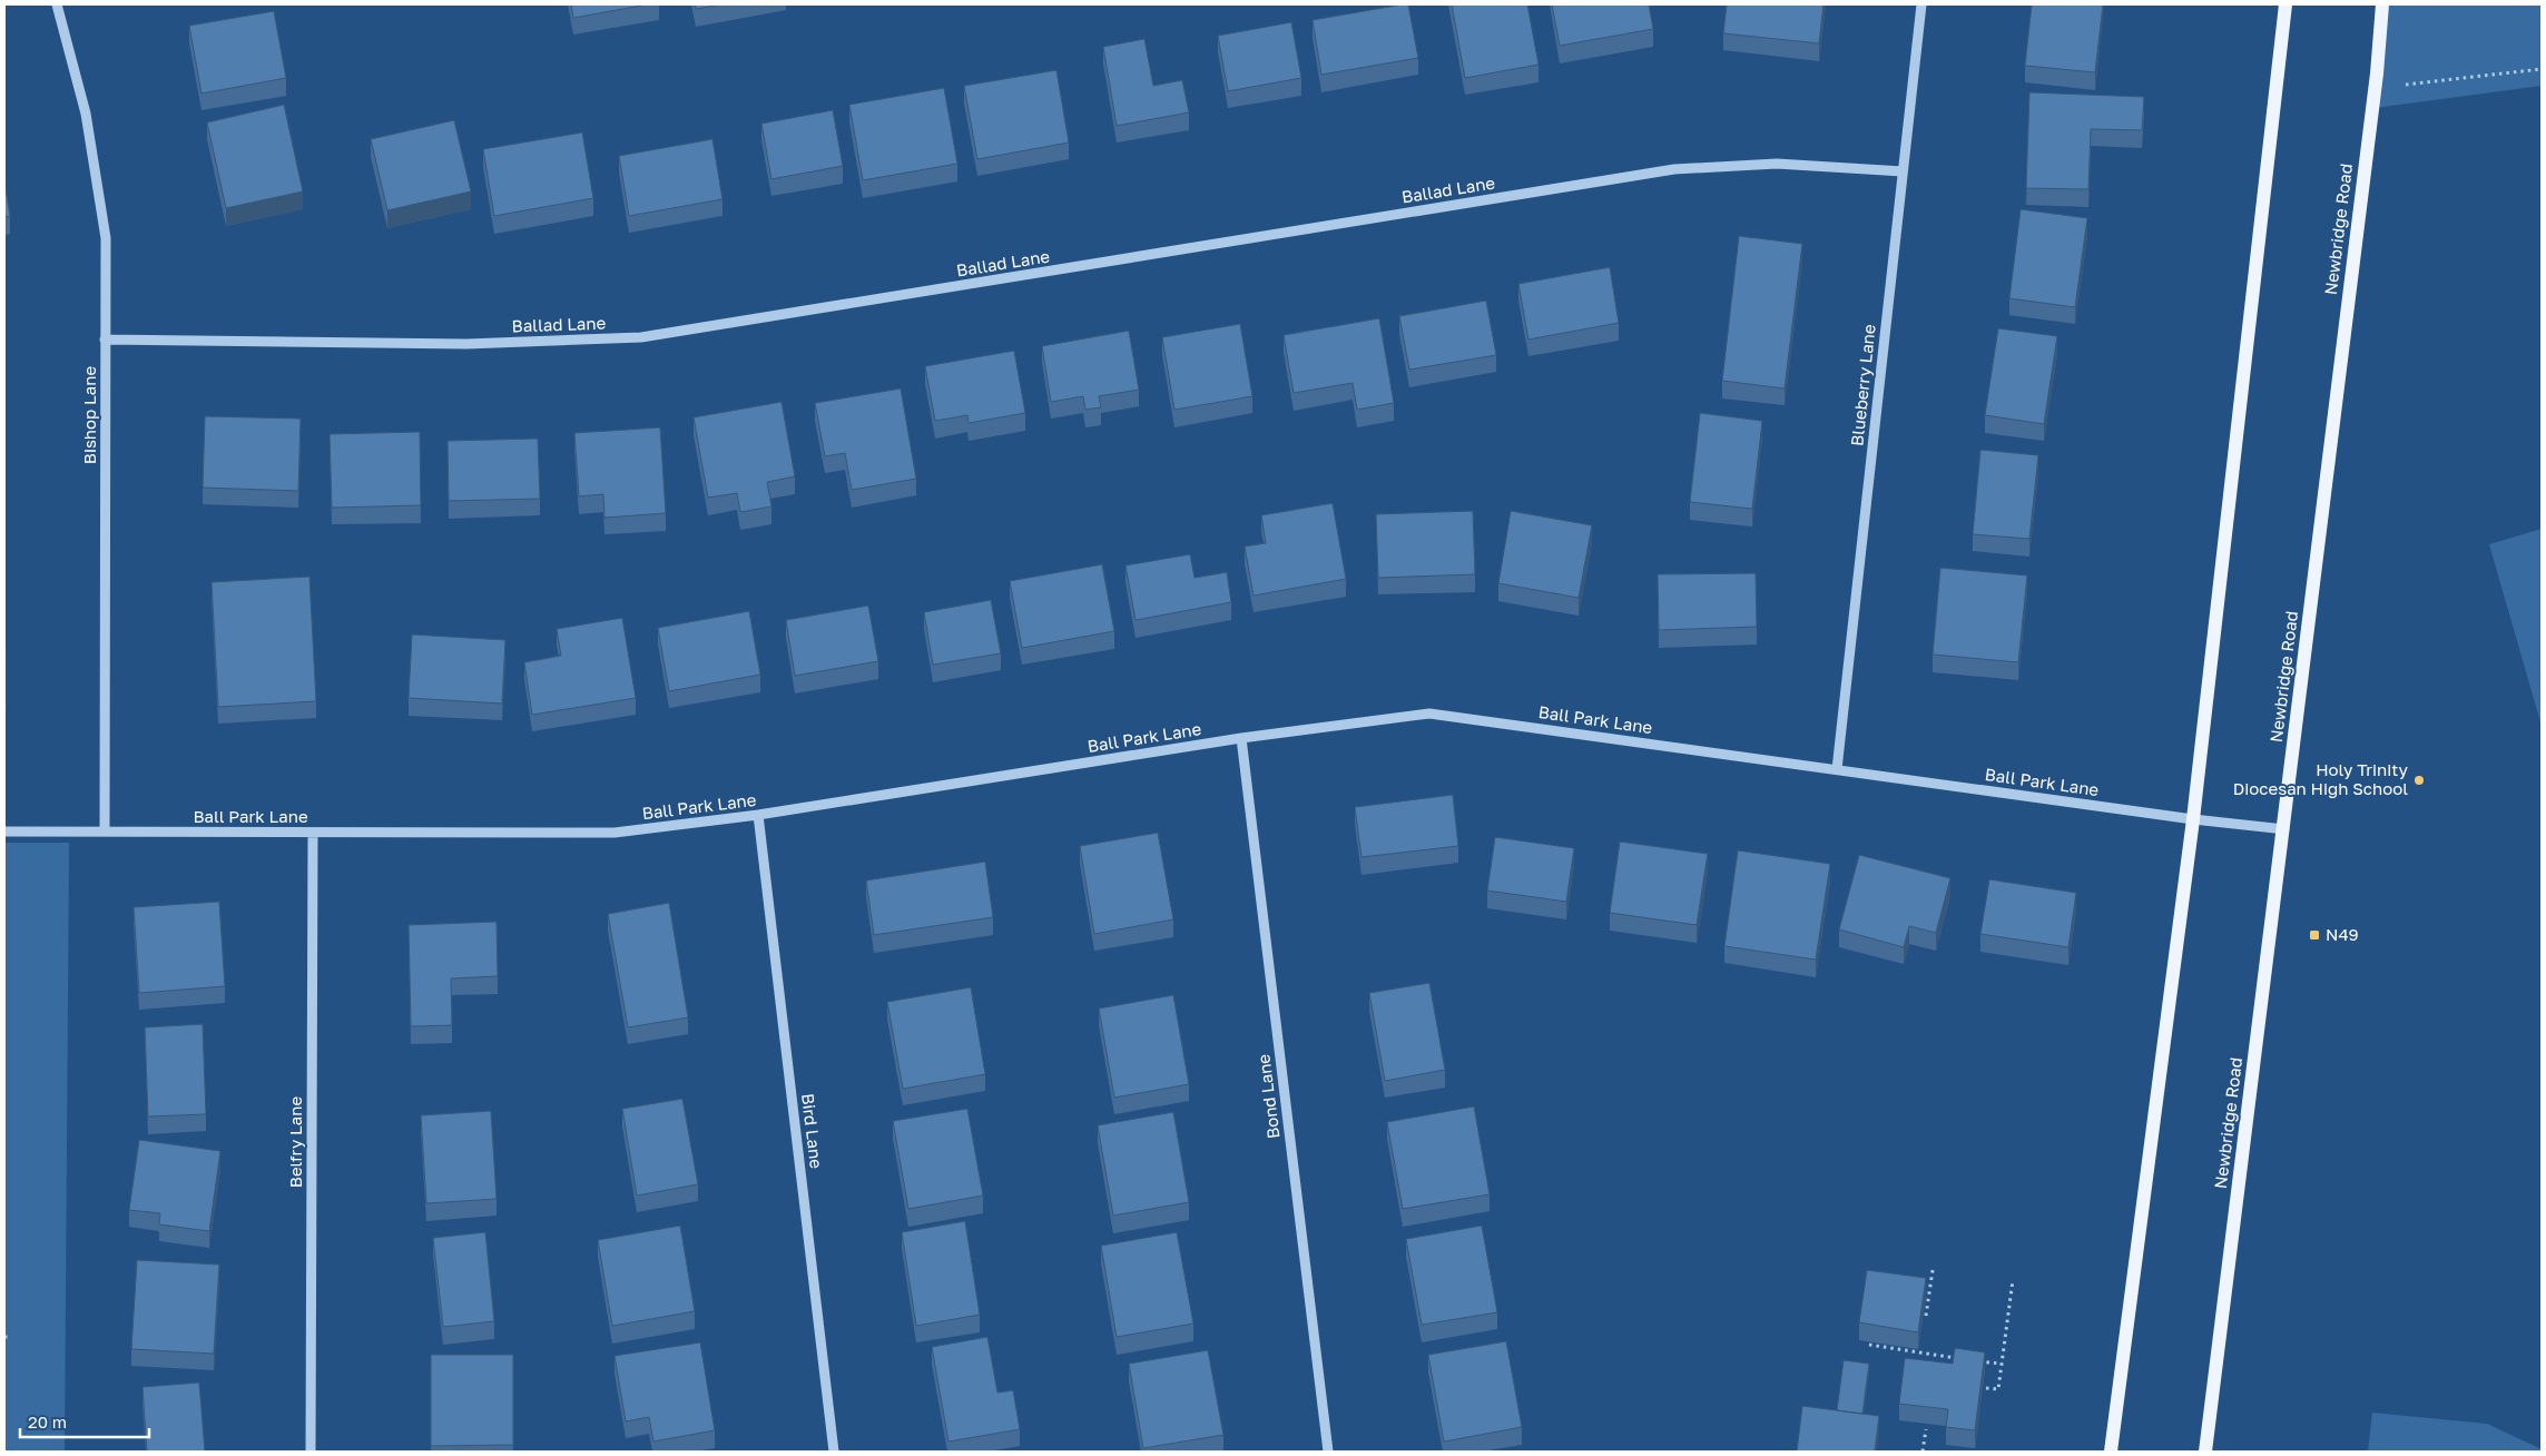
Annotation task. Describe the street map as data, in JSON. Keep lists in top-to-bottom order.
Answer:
{
  "streets": {
    "main road": ["Newbridge Road"],
    "street": [
      "Ballad Lane",
      "Blueberry Lane",
      "Bishop Lane",
      "Ball Park Lane",
      "Bond Lane",
      "Bird Lane",
      "Belfry Lane"
    ]
  },
  "crossings": [
    ["Ballad Lane", "Blueberry Lane"],
    ["Ballad Lane", "Bishop Lane"],
    ["Newbridge Road", "Ball Park Lane"],
    ["Blueberry Lane", "Ball Park Lane"],
    ["Bishop Lane", "Ball Park Lane"],
    ["Ball Park Lane", "Bond Lane"],
    ["Ball Park Lane", "Bird Lane"],
    ["Ball Park Lane", "Belfry Lane"]
  ],
  "places": {
    "other": ["Holy Trinity Diocesan High School"],
    "transit": ["N49"]
  },
  "scale_bar": "20 m"
}
